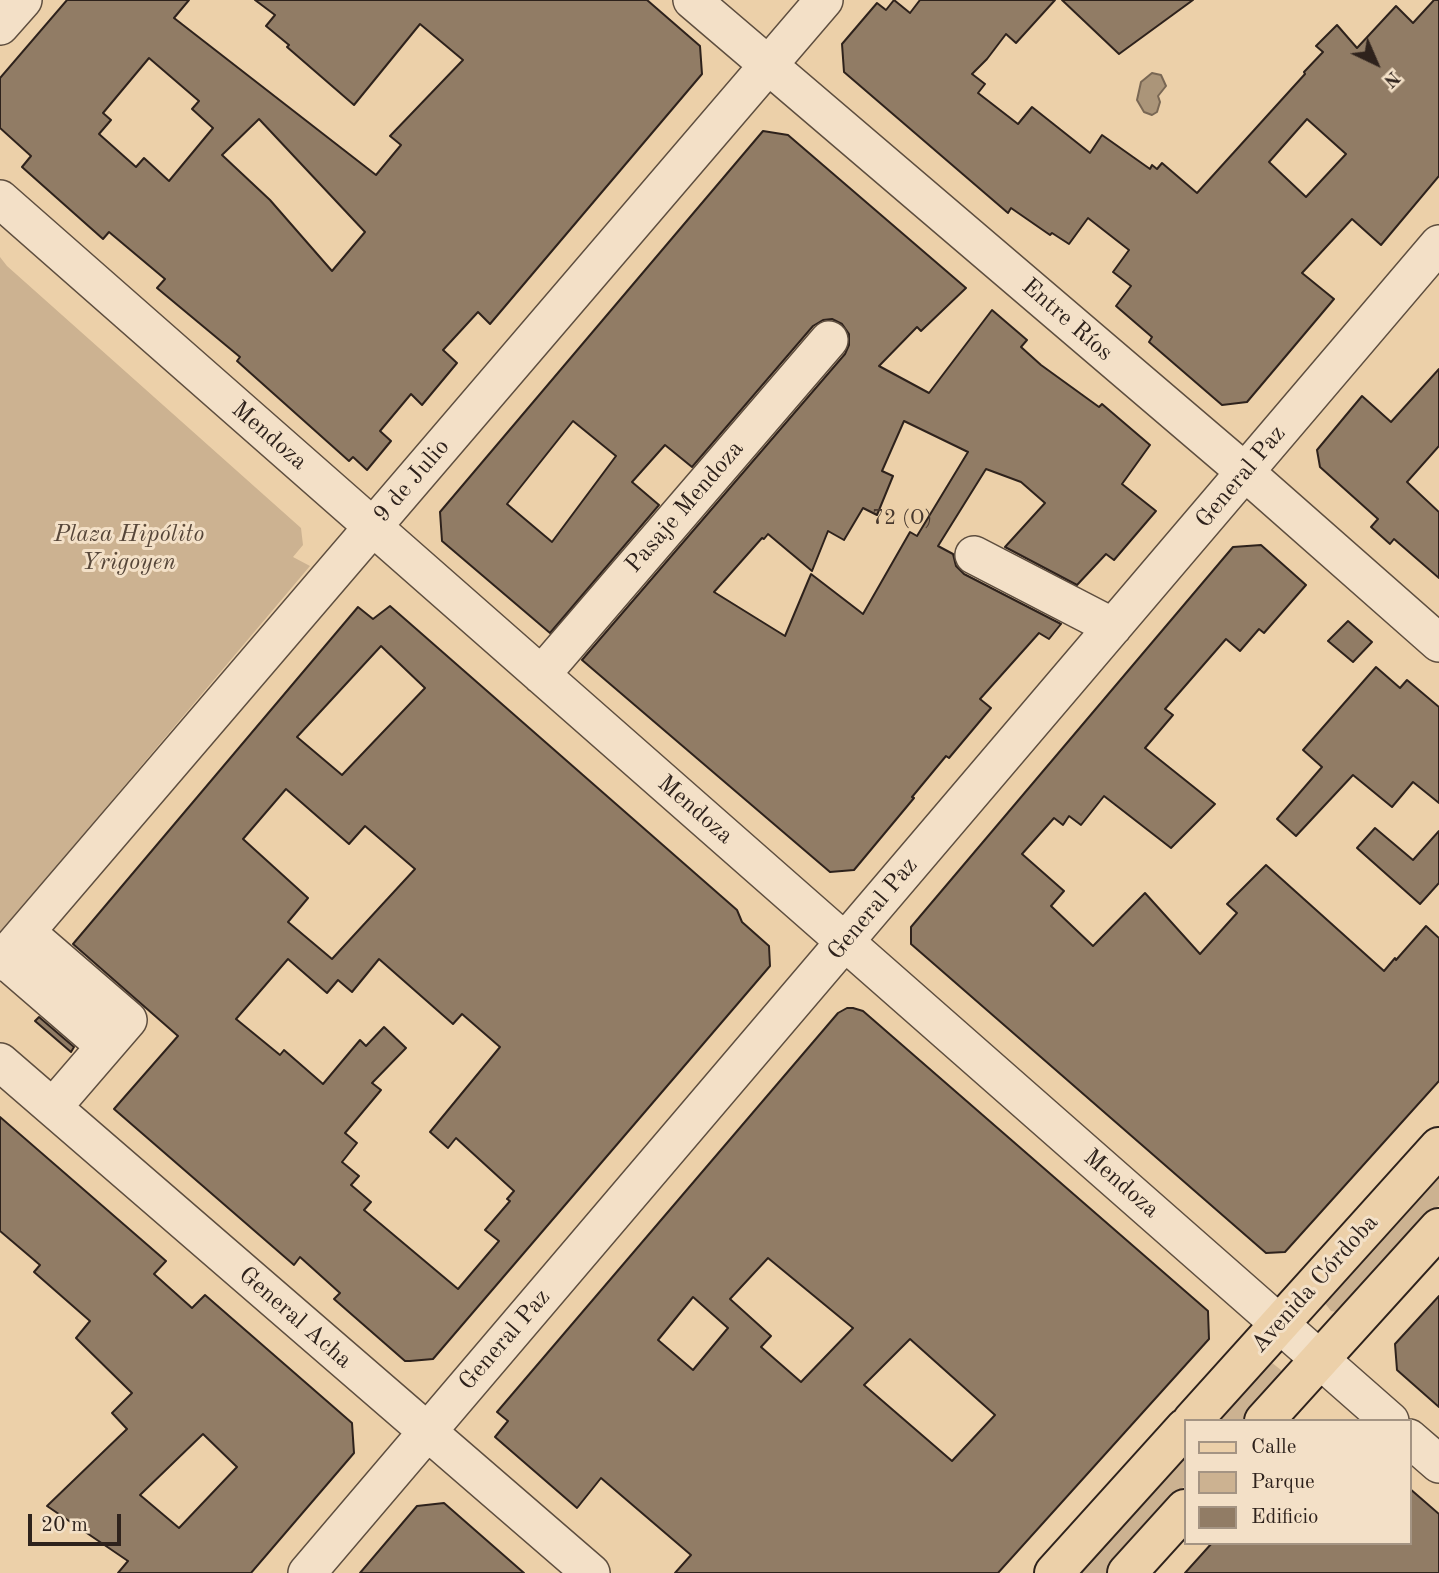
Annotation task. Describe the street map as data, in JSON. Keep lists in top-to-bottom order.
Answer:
{
  "streets": {
    "main road": ["Avenida Córdoba"],
    "street": [
      "Entre Ríos",
      "Mendoza",
      "General Paz",
      "9 de Julio",
      "Pasaje Mendoza",
      "General Acha"
    ]
  },
  "crossings": [
    ["Entre Ríos", "General Paz"],
    ["Entre Ríos", "9 de Julio"],
    ["Mendoza", "General Paz"],
    ["Mendoza", "9 de Julio"],
    ["Mendoza", "Pasaje Mendoza"],
    ["Mendoza", "Avenida Córdoba"],
    ["General Paz", "General Acha"]
  ],
  "parks": ["Plaza Hipólito Yrigoyen"],
  "house_numbers": ["72 (O)"],
  "legend": ["Calle", "Parque", "Edificio"],
  "scale_bar": "20 m",
  "north": "bottom right"
}
